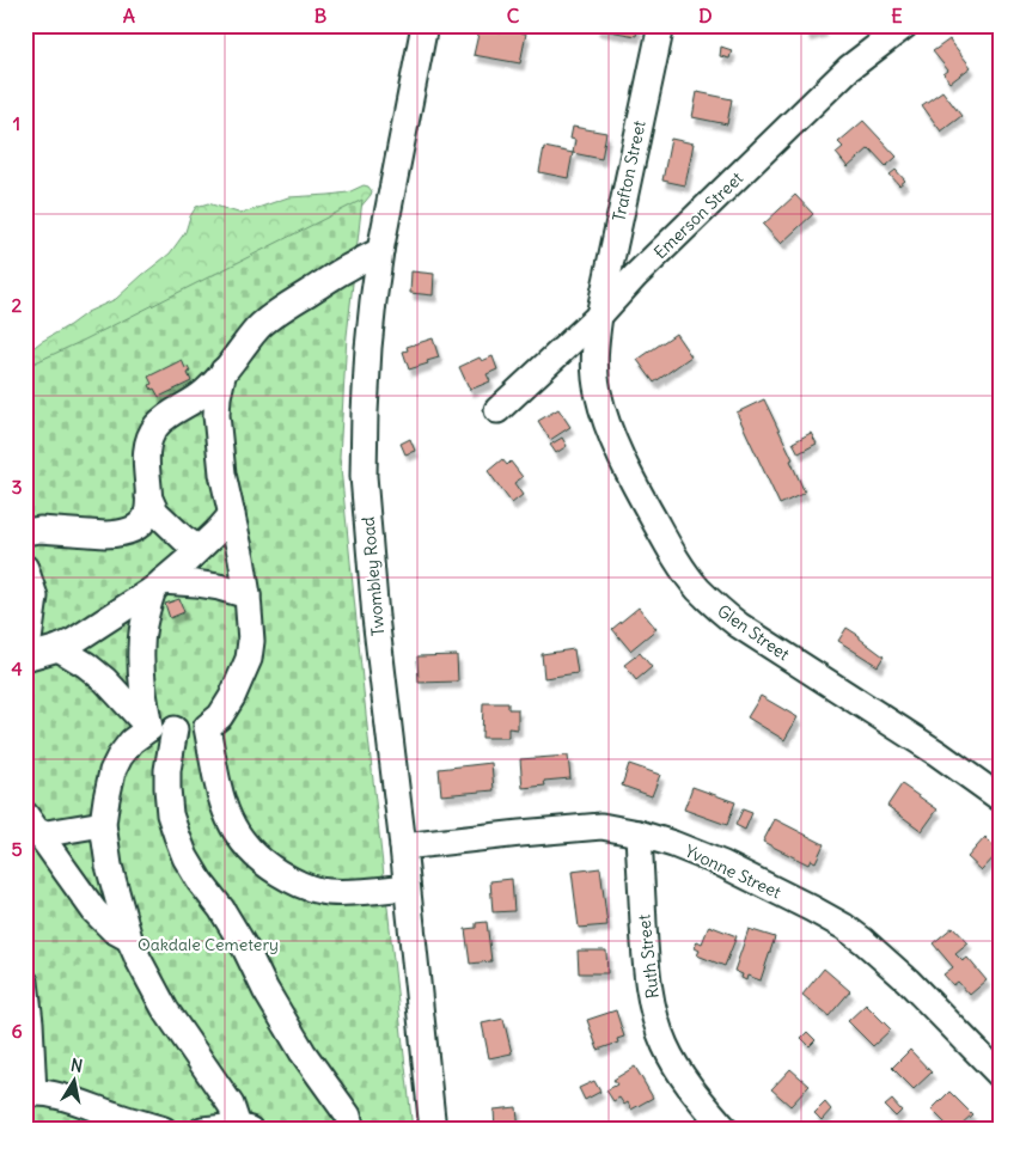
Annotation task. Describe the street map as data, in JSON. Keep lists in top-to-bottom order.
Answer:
{
  "streets": {
    "street": [
      "Trafton Street",
      "Emerson Street",
      "Twombley Road",
      "Glen Street",
      "Yvonne Street",
      "Ruth Street"
    ]
  },
  "crossings": [
    ["Trafton Street", "Emerson Street"],
    ["Trafton Street", "Glen Street"],
    ["Emerson Street", "Glen Street"],
    ["Twombley Road", "Yvonne Street"],
    ["Yvonne Street", "Ruth Street"]
  ],
  "parks": ["Oakdale Cemetery"],
  "north": "top",
  "grid": {
    "columns": [
      "A",
      "B",
      "C",
      "D",
      "E"
    ],
    "rows": [
      "1",
      "2",
      "3",
      "4",
      "5",
      "6"
    ]
  }
}
